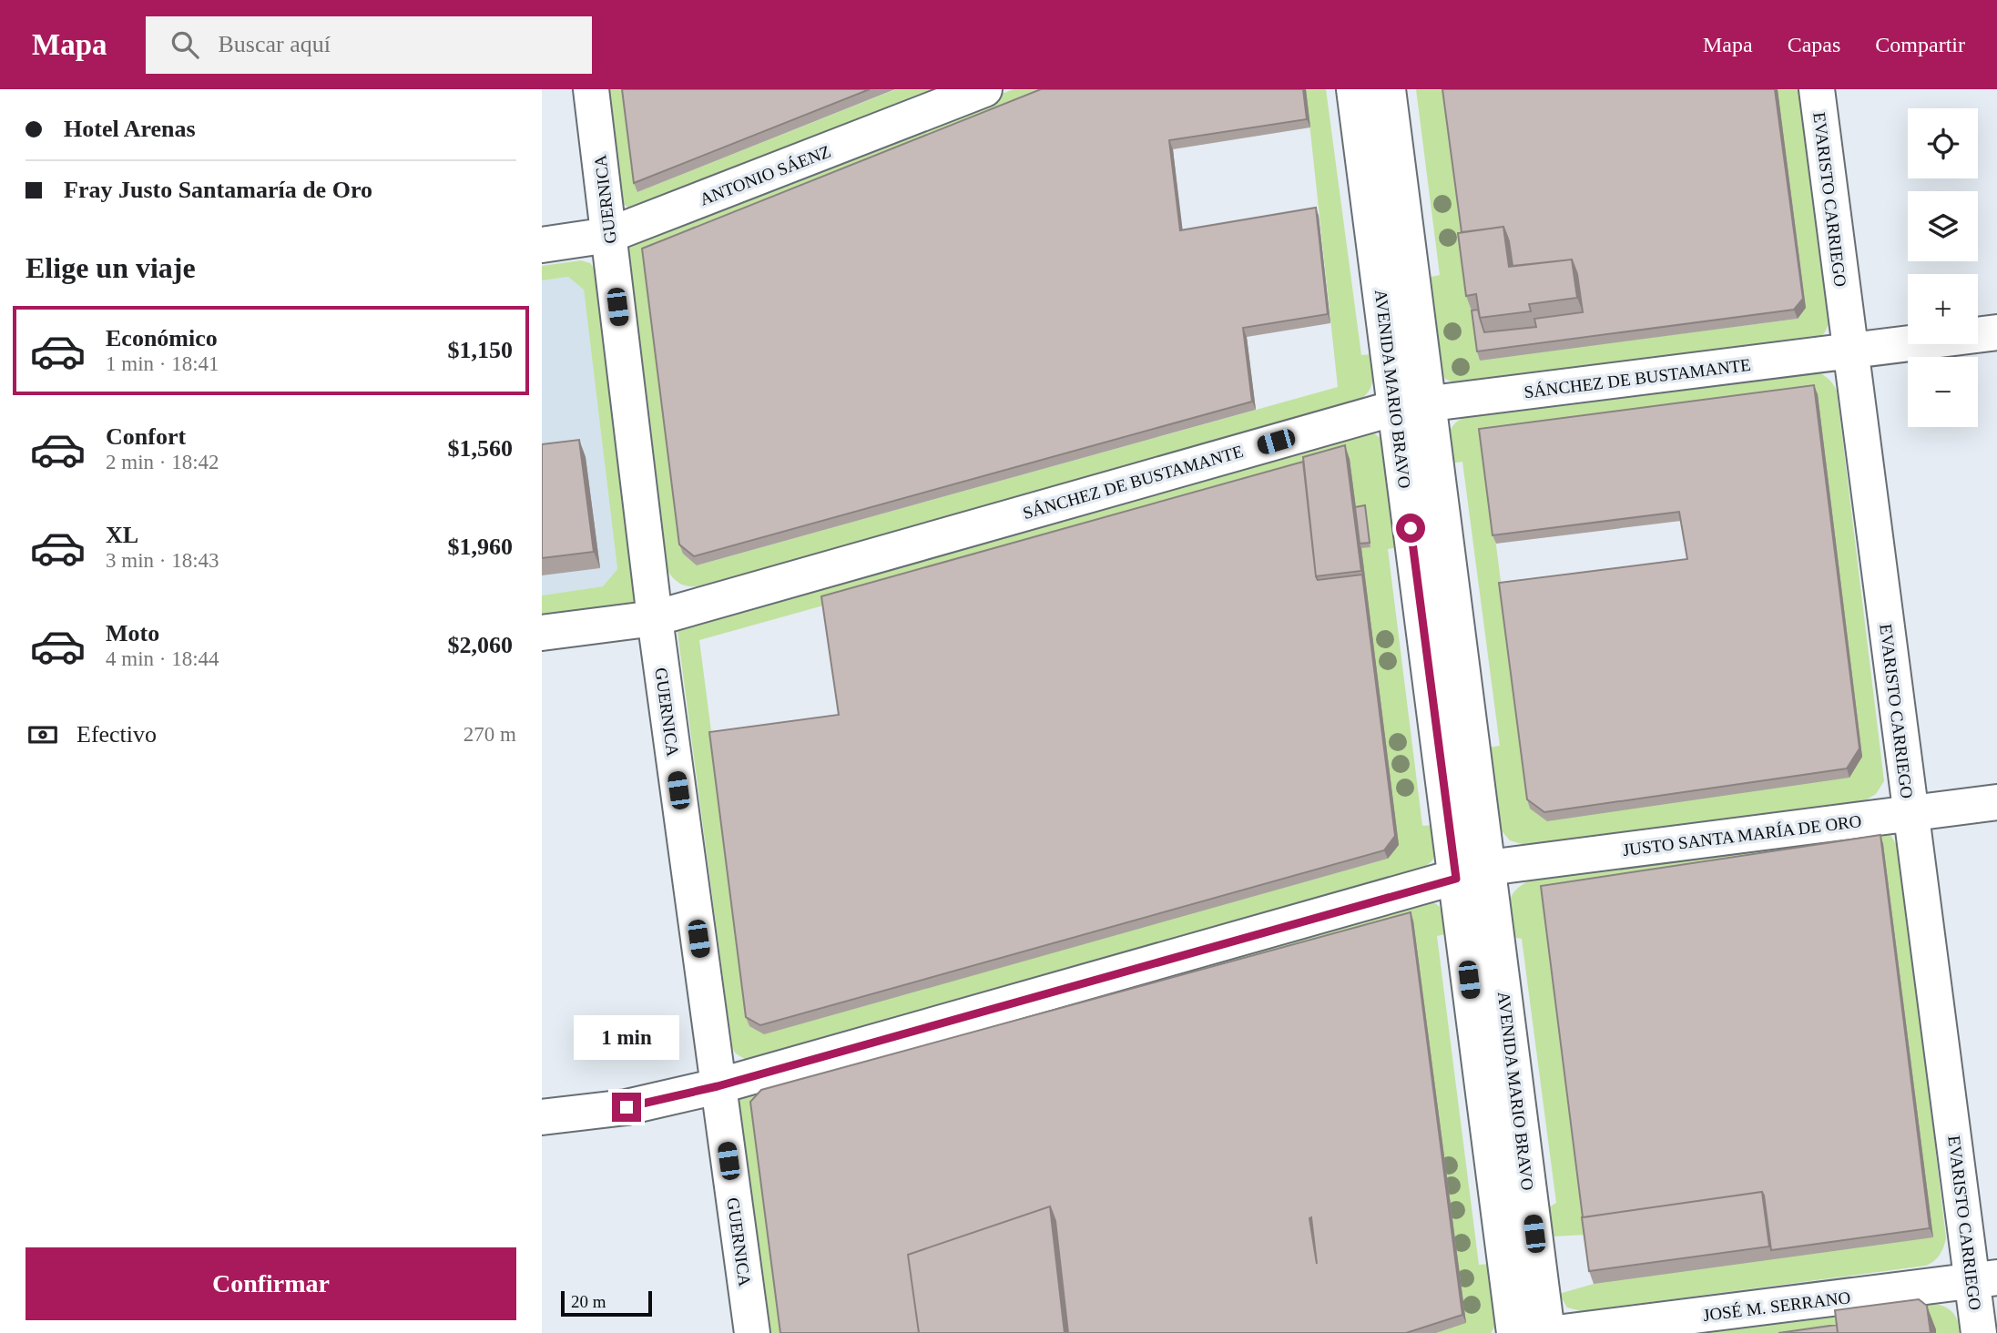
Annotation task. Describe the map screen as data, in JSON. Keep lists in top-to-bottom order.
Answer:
{
  "streets": {
    "street": [
      "ANTONIO SÁENZ",
      "GUERNICA",
      "EVARISTO CARRIEGO",
      "SÁNCHEZ DE BUSTAMANTE",
      "AVENIDA MARIO BRAVO",
      "JUSTO SANTA MARÍA DE ORO",
      "JOSÉ M. SERRANO"
    ]
  },
  "crossings": [
    ["ANTONIO SÁENZ", "GUERNICA"],
    ["GUERNICA", "SÁNCHEZ DE BUSTAMANTE"],
    ["GUERNICA", "JUSTO SANTA MARÍA DE ORO"],
    ["EVARISTO CARRIEGO", "SÁNCHEZ DE BUSTAMANTE"],
    ["EVARISTO CARRIEGO", "JUSTO SANTA MARÍA DE ORO"],
    ["EVARISTO CARRIEGO", "JOSÉ M. SERRANO"],
    ["SÁNCHEZ DE BUSTAMANTE", "AVENIDA MARIO BRAVO"],
    ["AVENIDA MARIO BRAVO", "JUSTO SANTA MARÍA DE ORO"]
  ],
  "scale_bar": "20 m",
  "page": {
    "header": "Mapa",
    "search": "Buscar aquí",
    "nav": ["Mapa", "Capas", "Compartir"],
    "banner": ["Hotel Arenas", "Fray Justo Santamaría de Oro"],
    "map_buttons": ["+", "−"],
    "heading": "Elige un viaje",
    "list": [
      {
        "name": "Económico",
        "note": "1 min · 18:41",
        "value": "$1,150"
      },
      {
        "name": "Confort",
        "note": "2 min · 18:42",
        "value": "$1,560"
      },
      {
        "name": "XL",
        "note": "3 min · 18:43",
        "value": "$1,960"
      },
      {
        "name": "Moto",
        "note": "4 min · 18:44",
        "value": "$2,060"
      }
    ],
    "pay": ["Efectivo", "270 m"],
    "bubble": "1 min",
    "buttons": "Confirmar",
    "scale": "20 m"
  }
}
